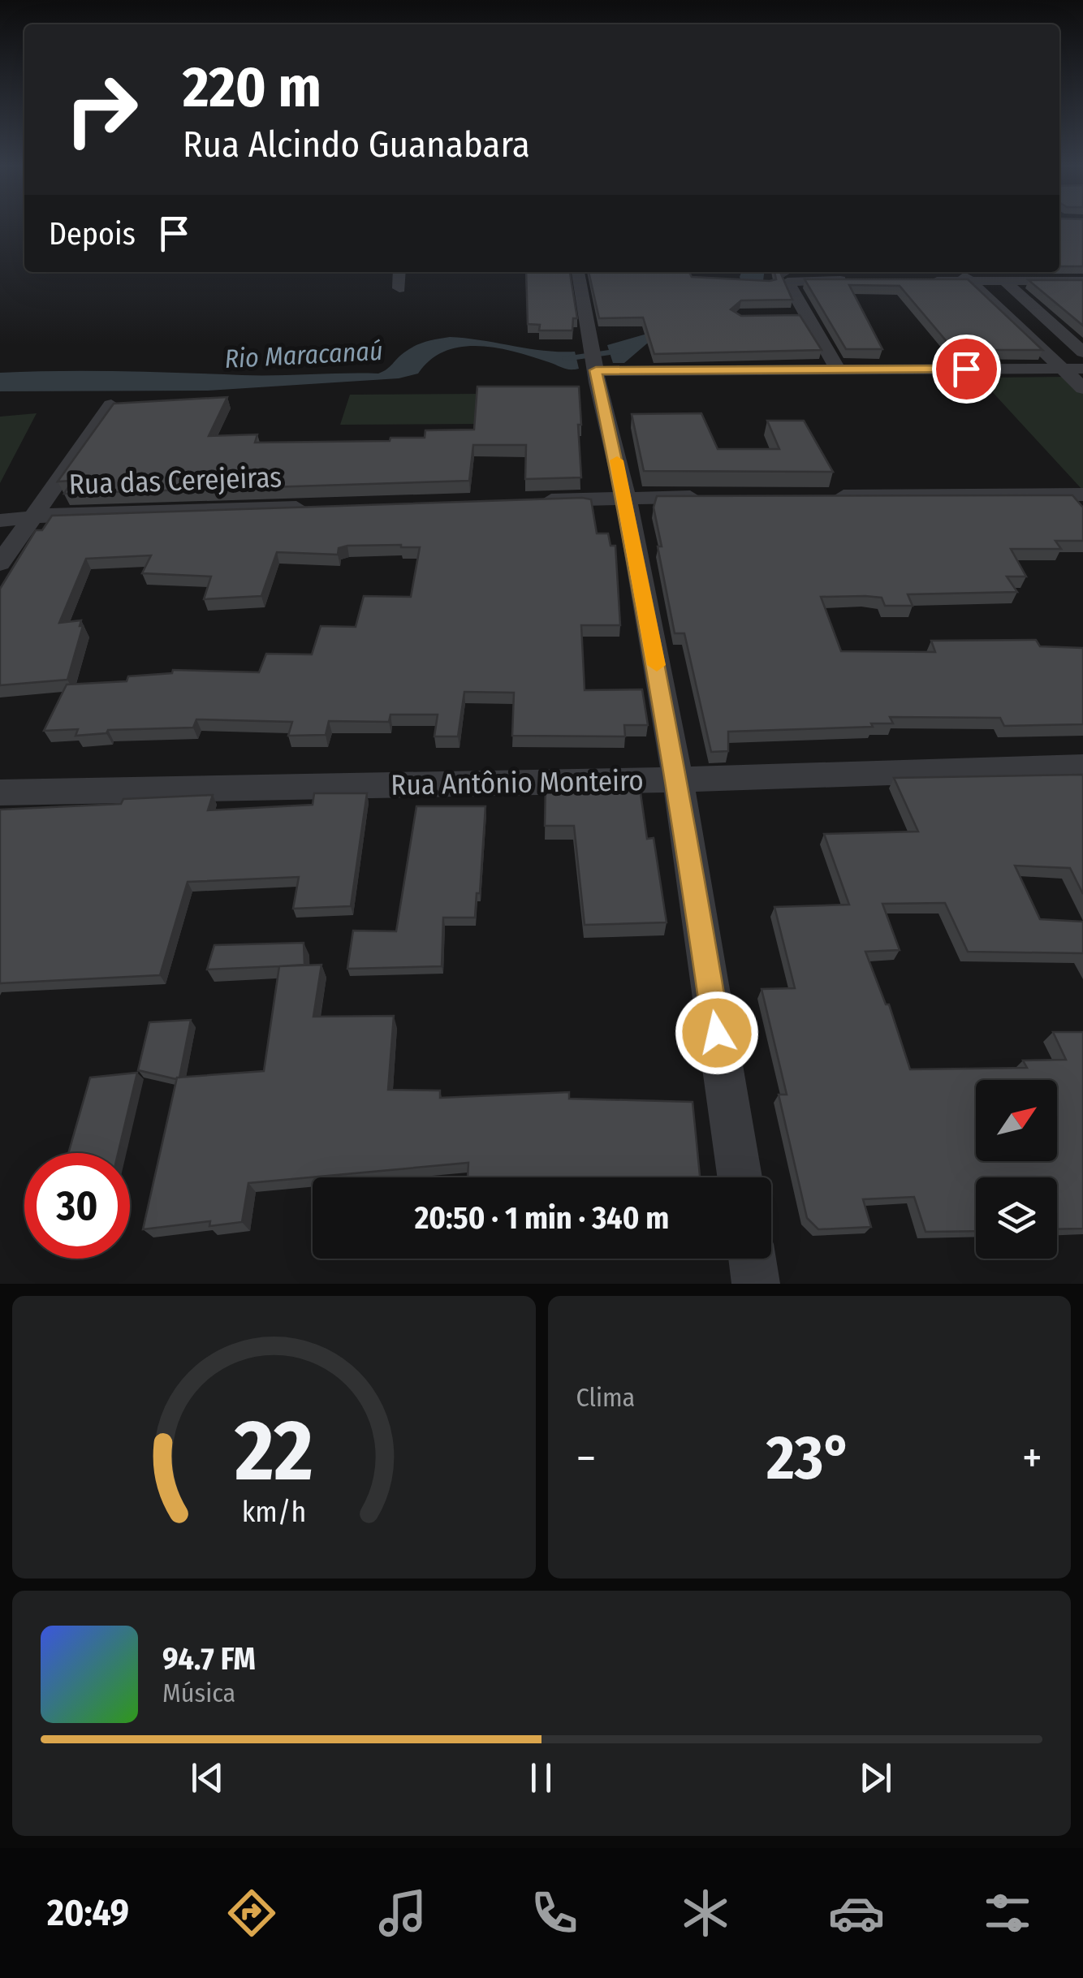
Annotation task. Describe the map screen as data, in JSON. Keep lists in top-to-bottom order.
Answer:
{
  "streets": {
    "street": ["Rua das Cerejeiras", "Rua Antônio Monteiro"]
  },
  "water": ["Rio Maracanaú"],
  "north": "top right",
  "page": {
    "turn": ["220 m", "Rua Alcindo Guanabara"],
    "then": "Depois",
    "limit": "30",
    "trip": "20:50 · 1 min · 340 m",
    "tile": "Clima",
    "heat": ["−", "23°", "+"],
    "song": ["94.7 FM", "Música"],
    "tabs": "20:49",
    "gauge": ["22", "km/h"]
  }
}
